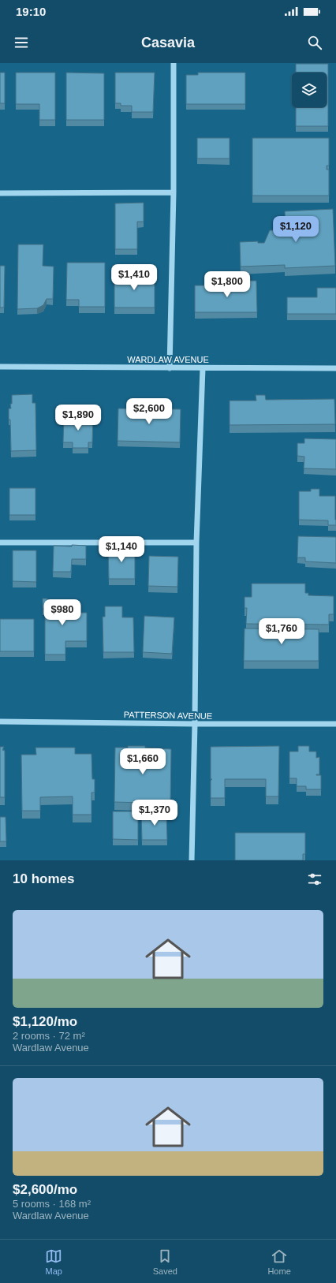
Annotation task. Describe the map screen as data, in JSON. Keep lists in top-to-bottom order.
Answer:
{
  "streets": {
    "street": ["WARDLAW AVENUE", "PATTERSON AVENUE"]
  },
  "page": {
    "status": "19:10",
    "header": "Casavia",
    "price": [
      "$1,120",
      "$1,410",
      "$1,800",
      "$2,600",
      "$1,890",
      "$1,140",
      "$980",
      "$1,760",
      "$1,660",
      "$1,370"
    ],
    "heading": "10 homes",
    "list": [
      {
        "name": "$1,120/mo",
        "note": "2 rooms · 72 m² · Wardlaw Avenue"
      },
      {
        "name": "$2,600/mo",
        "note": "5 rooms · 168 m² · Wardlaw Avenue"
      }
    ],
    "tabs": ["Map", "Saved", "Home"]
  }
}
